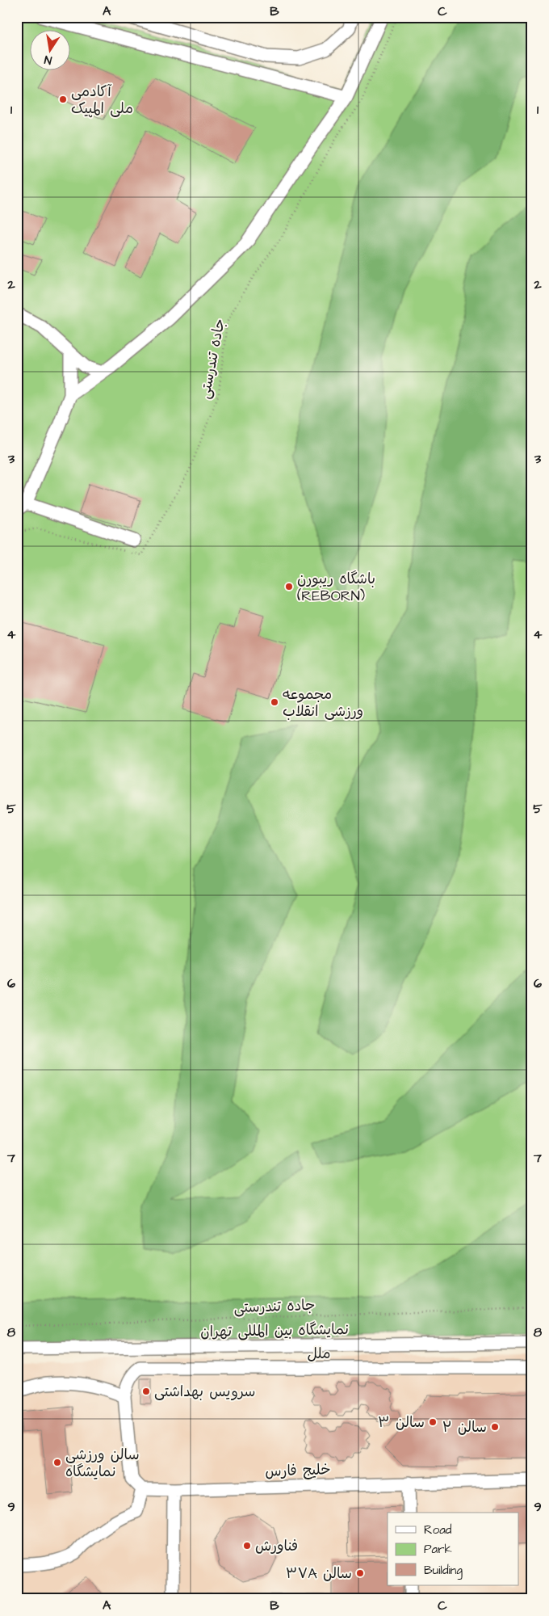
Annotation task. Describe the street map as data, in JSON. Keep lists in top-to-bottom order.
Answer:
{
  "streets": {
    "street": ["نمایشگاه بین المللی تهران", "ملل", "خلیج فارس"],
    "path": ["جاده تندرستی"]
  },
  "places": [
    "آکادمی ملی المپیک",
    "باشگاه ریبورن (REBORN)",
    "مجموعه ورزشی انقلاب",
    "سرویس بهداشتی",
    "سالن ۳",
    "سالن ۲",
    "سالن ورزشی نمایشگاه",
    "فناورش",
    "۳۷A سالن"
  ],
  "legend": ["Road", "Park", "Building"],
  "north": "bottom",
  "grid": {
    "columns": ["A", "B", "C"],
    "rows": [
      "1",
      "2",
      "3",
      "4",
      "5",
      "6",
      "7",
      "8",
      "9"
    ]
  }
}
